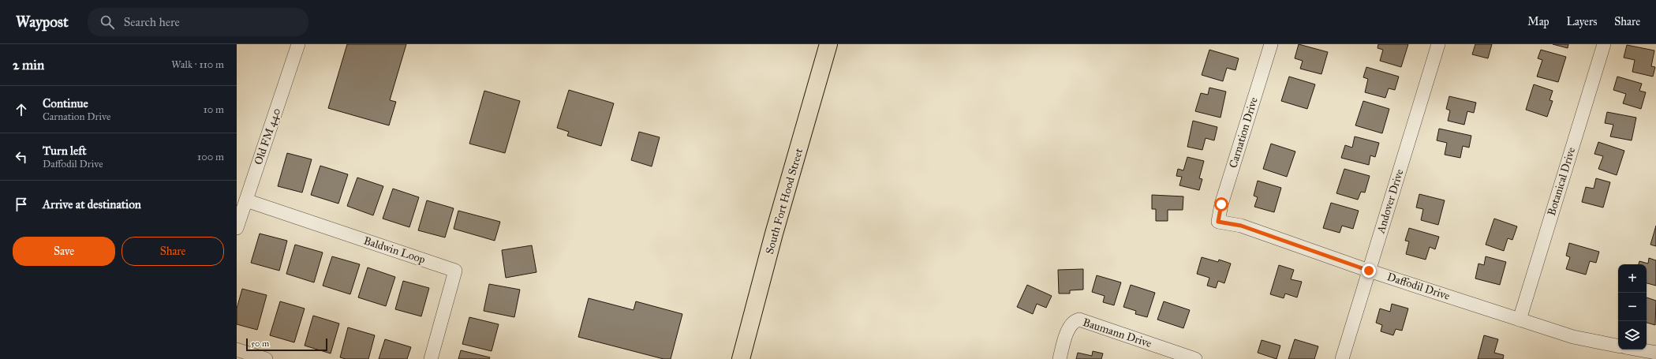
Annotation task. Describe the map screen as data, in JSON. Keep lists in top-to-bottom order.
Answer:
{
  "streets": {
    "highway": ["South Fort Hood Street"],
    "street": [
      "Carnation Drive",
      "Old FM 440",
      "Botanical Drive",
      "Andover Drive",
      "Baldwin Loop",
      "Daffodil Drive",
      "Baumann Drive"
    ]
  },
  "crossings": [
    ["Carnation Drive", "Daffodil Drive"],
    ["Old FM 440", "Baldwin Loop"],
    ["Botanical Drive", "Daffodil Drive"],
    ["Andover Drive", "Daffodil Drive"]
  ],
  "scale_bar": "50 m",
  "page": {
    "header": "Waypost",
    "search": "Search here",
    "nav": ["Map", "Layers", "Share"],
    "heading": ["2 min", "Walk · 110 m"],
    "list": [
      ["Continue", "Carnation Drive", "10 m"],
      ["Turn left", "Daffodil Drive", "100 m"],
      "Arrive at destination"
    ],
    "buttons": ["Save", "Share"],
    "map_buttons": ["+", "−"],
    "scale": "50 m"
  }
}
